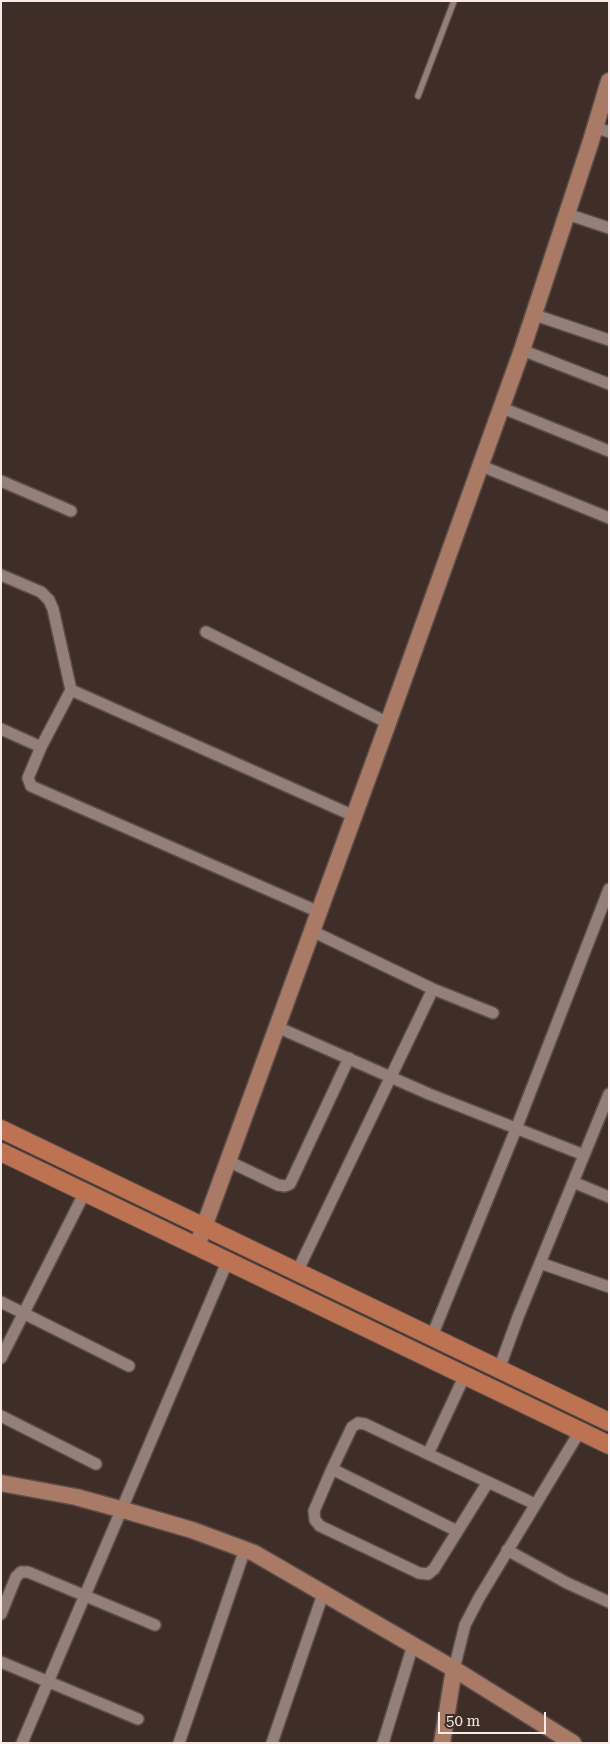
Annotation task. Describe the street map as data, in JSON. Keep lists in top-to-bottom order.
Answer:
{
  "scale_bar": "50 m"
}
